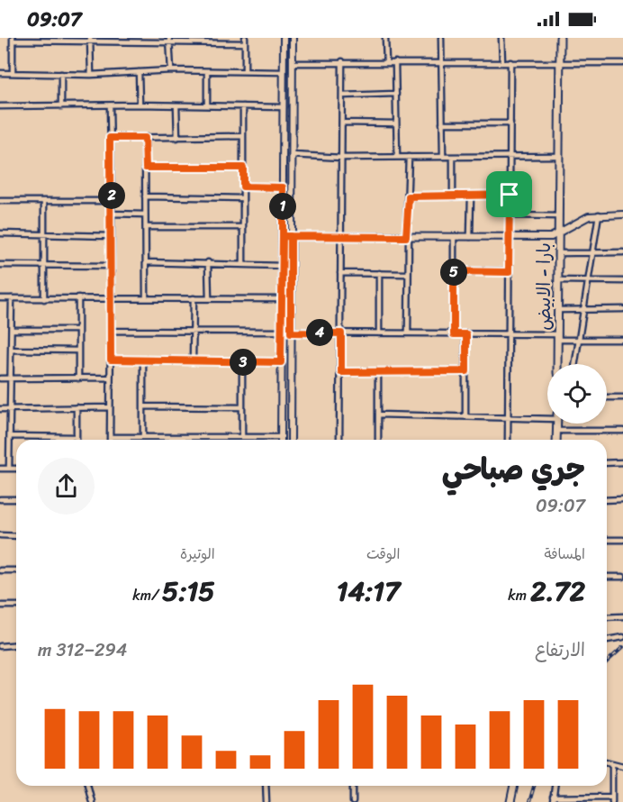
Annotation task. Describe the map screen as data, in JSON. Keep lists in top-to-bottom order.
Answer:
{
  "streets": {
    "main road": ["بارا - الابيض"]
  },
  "page": {
    "status": "09:07",
    "pins": [
      "2",
      "1",
      "5",
      "4",
      "3"
    ],
    "heading": ["جري صباحي", "09:07"],
    "stats": [
      ["المسافة", "2.72 km"],
      ["الوقت", "14:17"],
      ["الوتيرة", "5:15 /km"]
    ],
    "chart": ["الارتفاع", "294–312 m"]
  }
}
